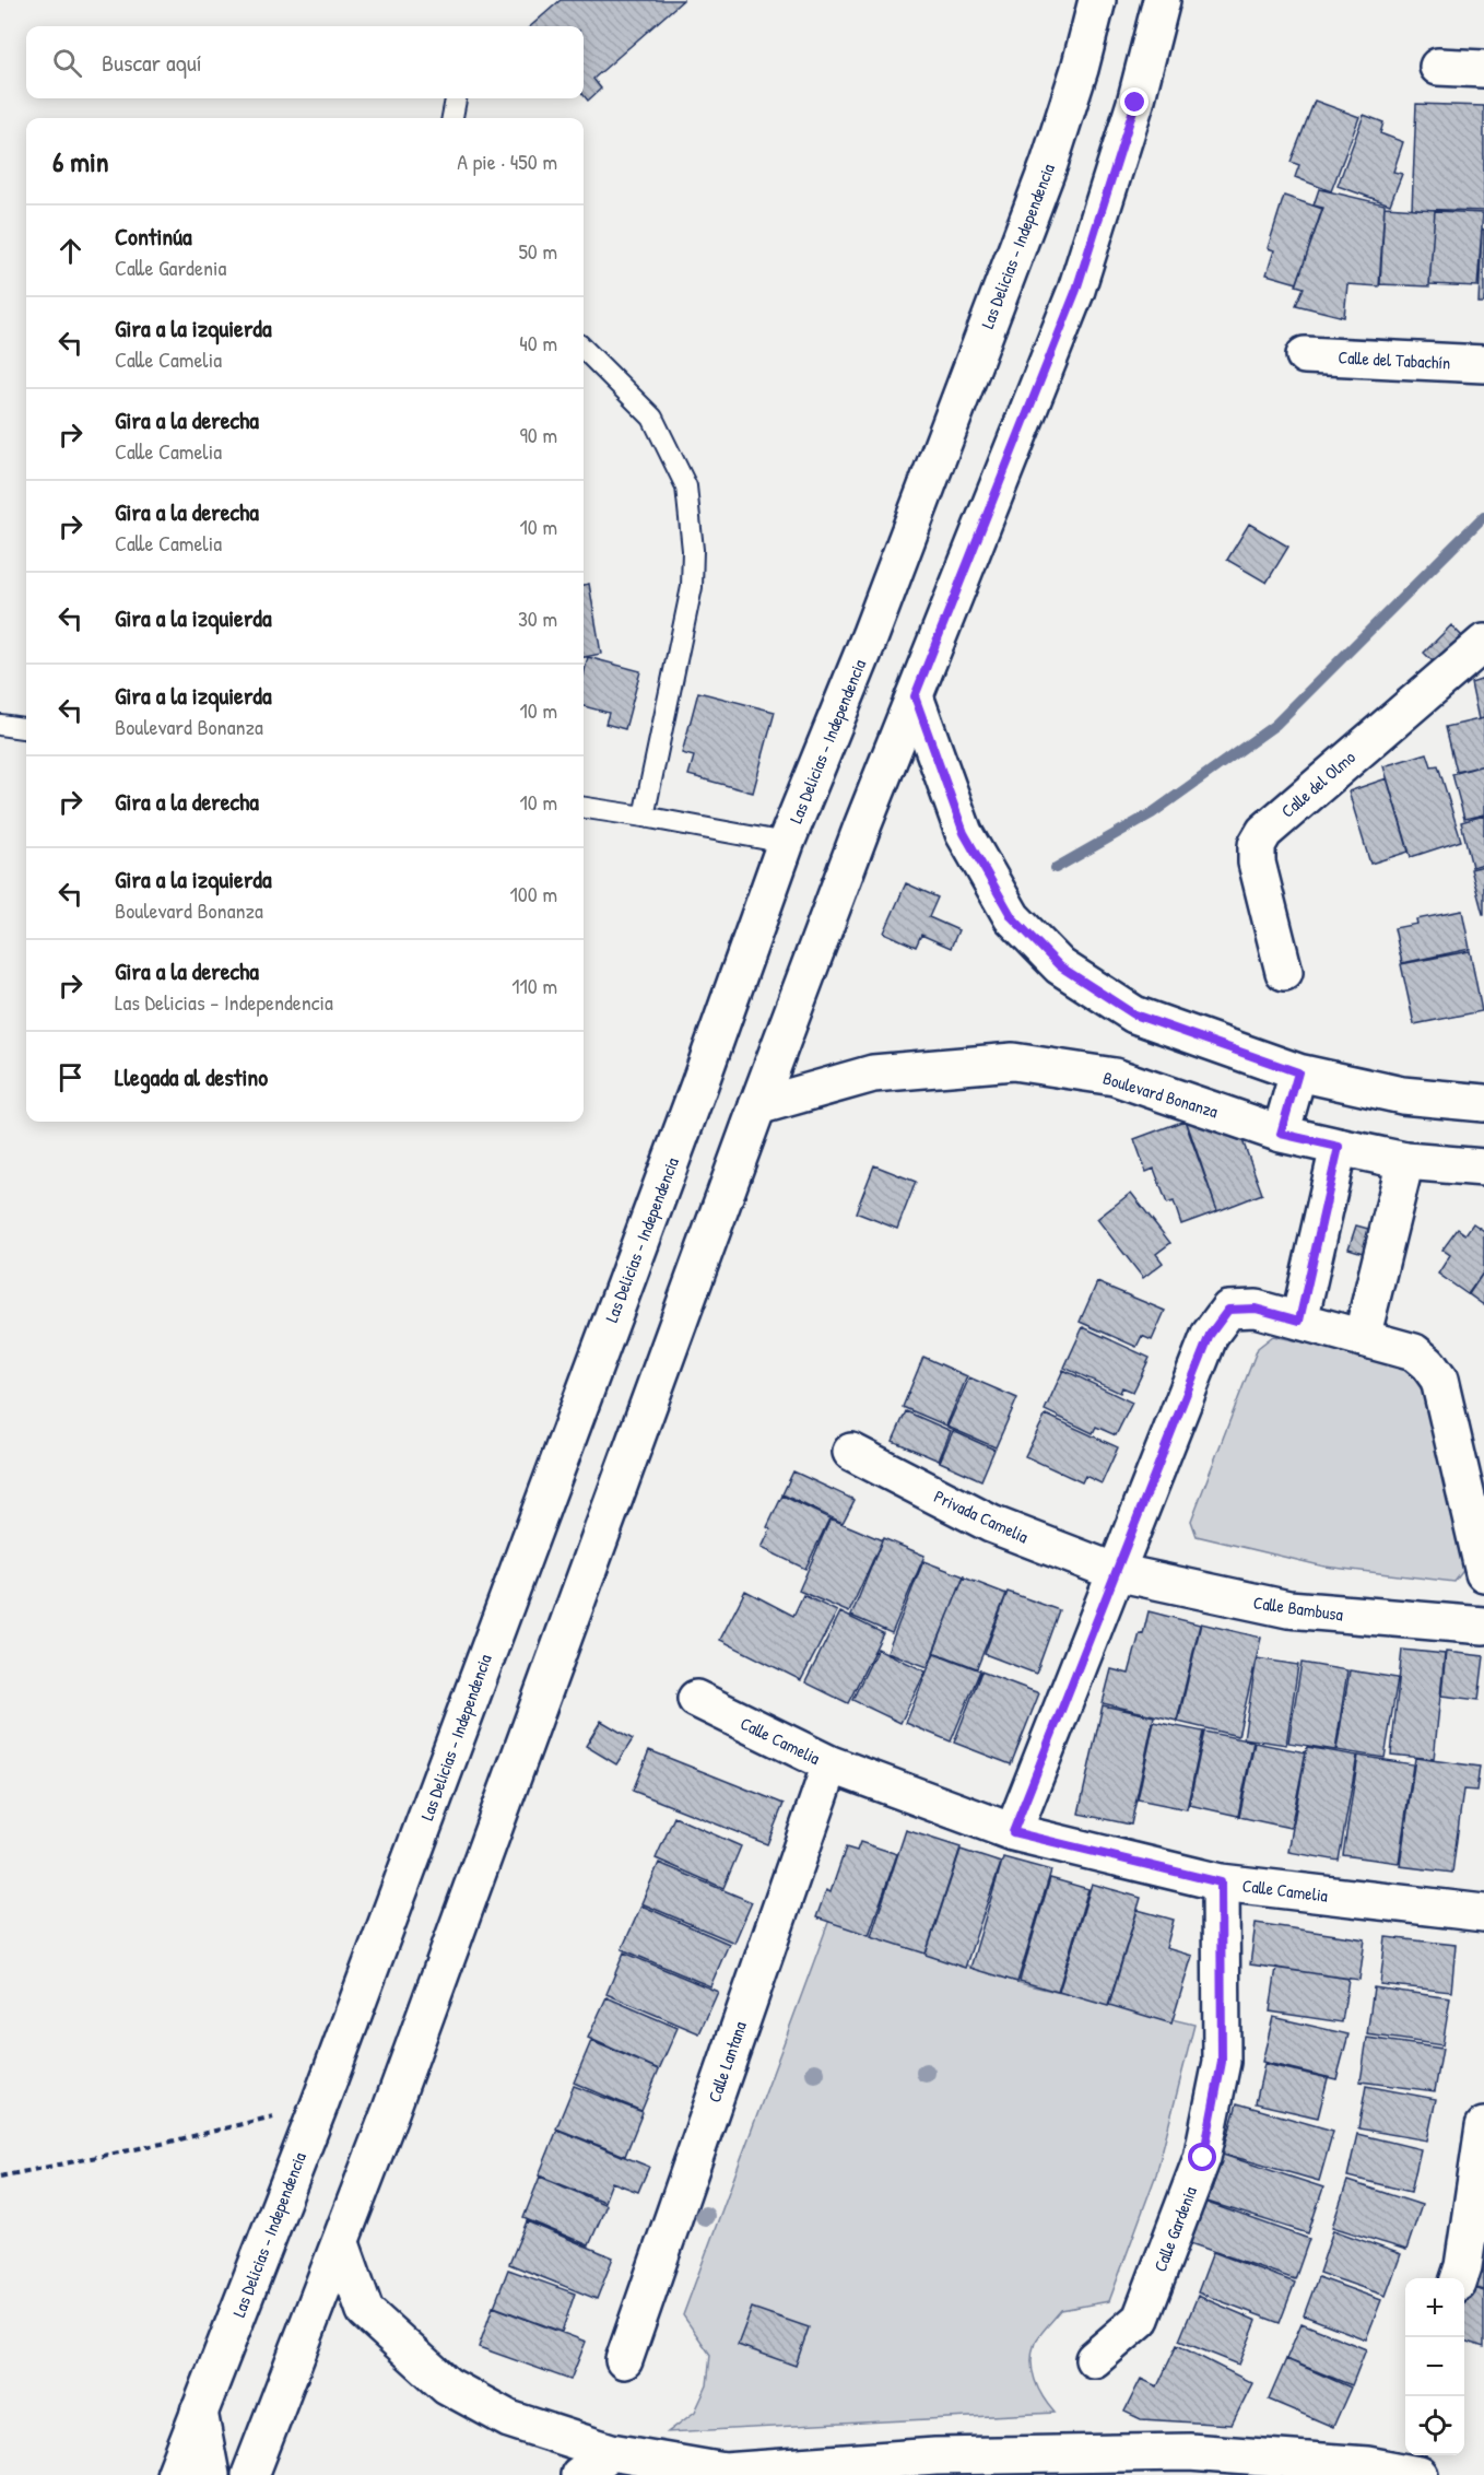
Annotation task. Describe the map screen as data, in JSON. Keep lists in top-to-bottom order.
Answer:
{
  "streets": {
    "street": [
      "Las Delicias - Independencia",
      "Calle del Tabachín",
      "Calle del Olmo",
      "Boulevard Bonanza",
      "Privada Camelia",
      "Calle Bambusa",
      "Calle Camelia",
      "Calle Lantana",
      "Calle Gardenia"
    ]
  },
  "crossings": [
    ["Privada Camelia", "Calle Bambusa"],
    ["Calle Camelia", "Calle Lantana"],
    ["Calle Camelia", "Calle Gardenia"]
  ],
  "page": {
    "search": "Buscar aquí",
    "heading": ["6 min", "A pie · 450 m"],
    "list": [
      ["Continúa", "Calle Gardenia", "50 m"],
      ["Gira a la izquierda", "Calle Camelia", "40 m"],
      ["Gira a la derecha", "Calle Camelia", "90 m"],
      ["Gira a la derecha", "Calle Camelia", "10 m"],
      ["Gira a la izquierda", "30 m"],
      ["Gira a la izquierda", "Boulevard Bonanza", "10 m"],
      ["Gira a la derecha", "10 m"],
      ["Gira a la izquierda", "Boulevard Bonanza", "100 m"],
      ["Gira a la derecha", "Las Delicias - Independencia", "110 m"],
      "Llegada al destino"
    ],
    "map_buttons": ["+", "−"]
  }
}
